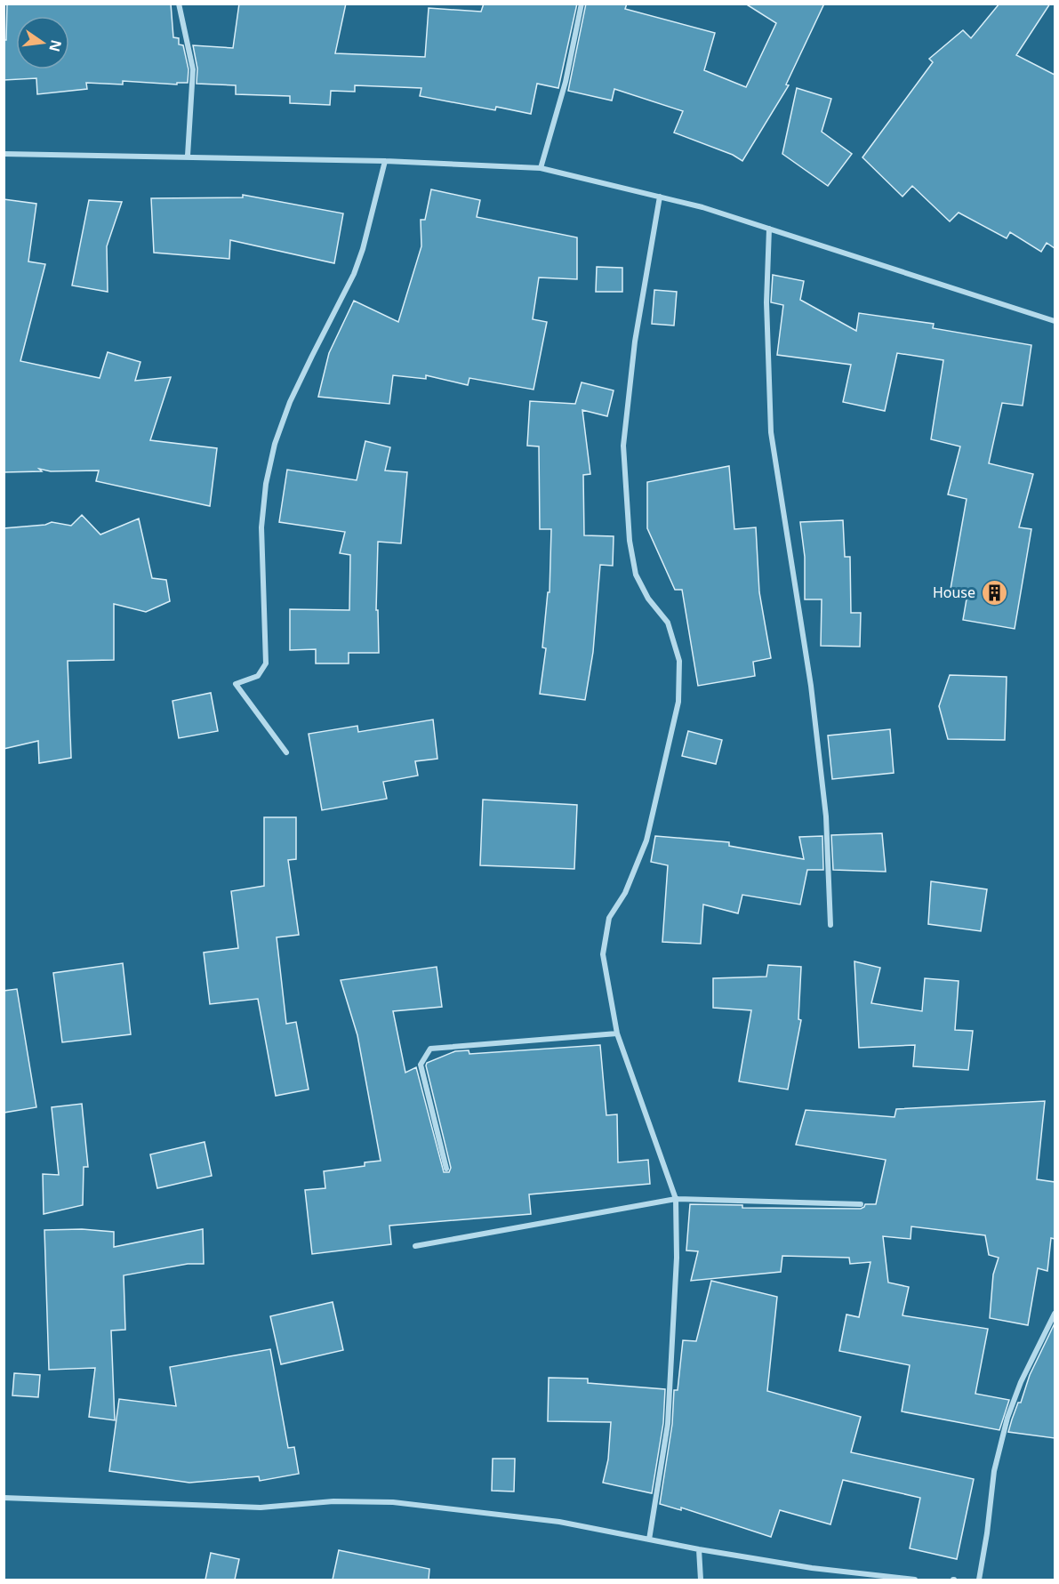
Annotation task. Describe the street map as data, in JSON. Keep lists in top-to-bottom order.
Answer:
{
  "places": {
    "building": ["House"]
  },
  "north": "right"
}
